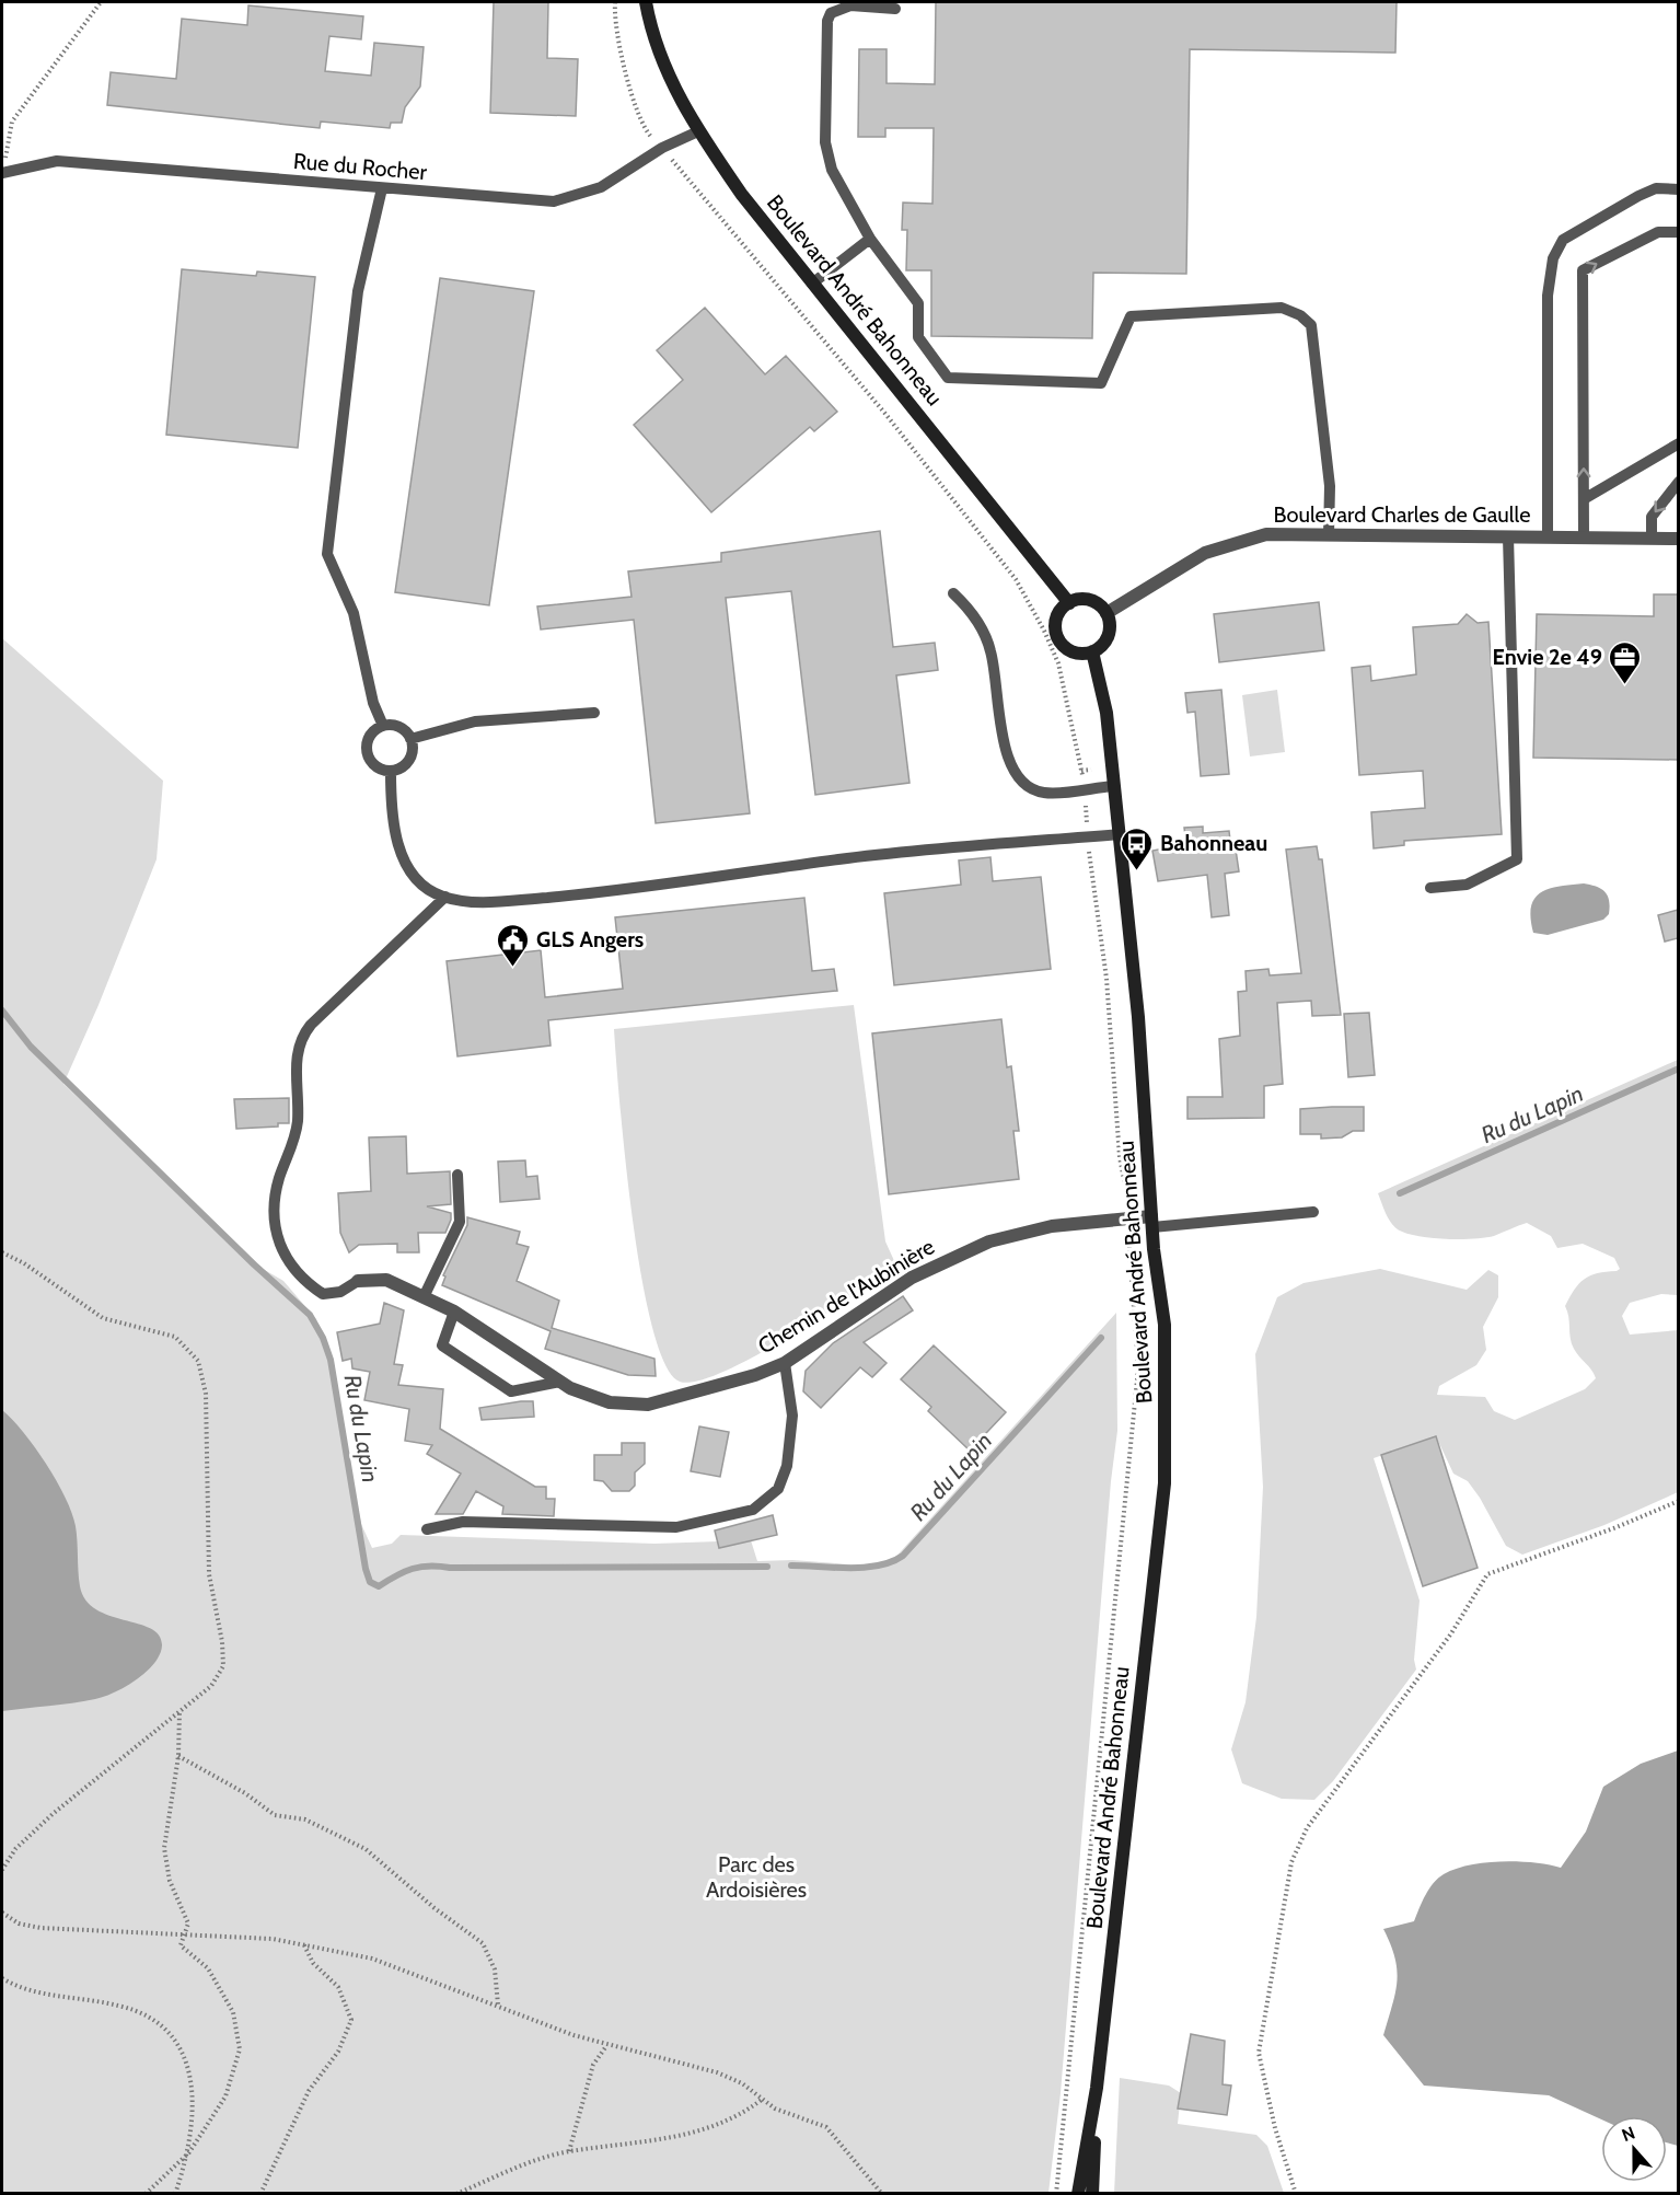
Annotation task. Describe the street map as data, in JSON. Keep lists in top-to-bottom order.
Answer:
{
  "streets": {
    "street": ["Boulevard André Bahonneau", "Boulevard Charles de Gaulle", "Chemin de l'Aubinière"],
    "lane": ["Rue du Rocher"]
  },
  "crossings": [
    ["Rue du Rocher", "Boulevard André Bahonneau"],
    ["Boulevard André Bahonneau", "Boulevard Charles de Gaulle"],
    ["Boulevard André Bahonneau", "Chemin de l'Aubinière"]
  ],
  "water": ["Ru du Lapin"],
  "parks": ["Parc des Ardoisières"],
  "places": {
    "office": ["Envie 2e 49"],
    "bus stop": ["Bahonneau"],
    "public building": ["GLS Angers"]
  },
  "north": "top"
}
